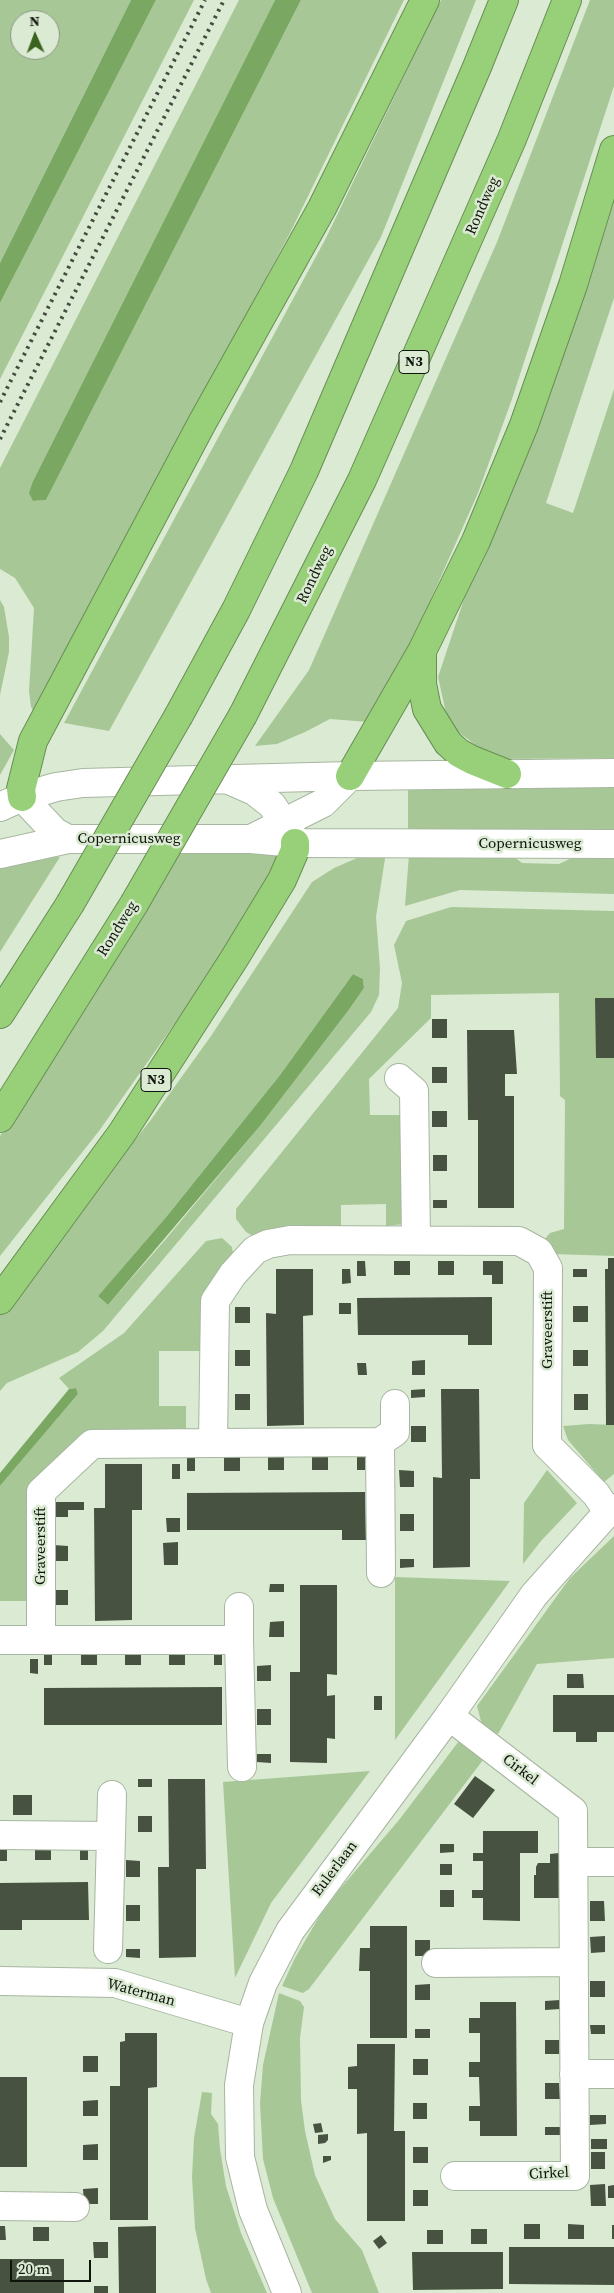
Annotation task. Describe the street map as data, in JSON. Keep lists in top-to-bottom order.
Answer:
{
  "streets": {
    "highway": ["Rondweg", "N3"],
    "street": [
      "Copernicusweg",
      "Graveerstift",
      "Cirkel",
      "Eulerlaan",
      "Waterman"
    ]
  },
  "crossings": [
    ["N3", "Copernicusweg"],
    ["Graveerstift", "Eulerlaan"],
    ["Cirkel", "Eulerlaan"],
    ["Eulerlaan", "Waterman"]
  ],
  "scale_bar": "20 m",
  "north": "top"
}
